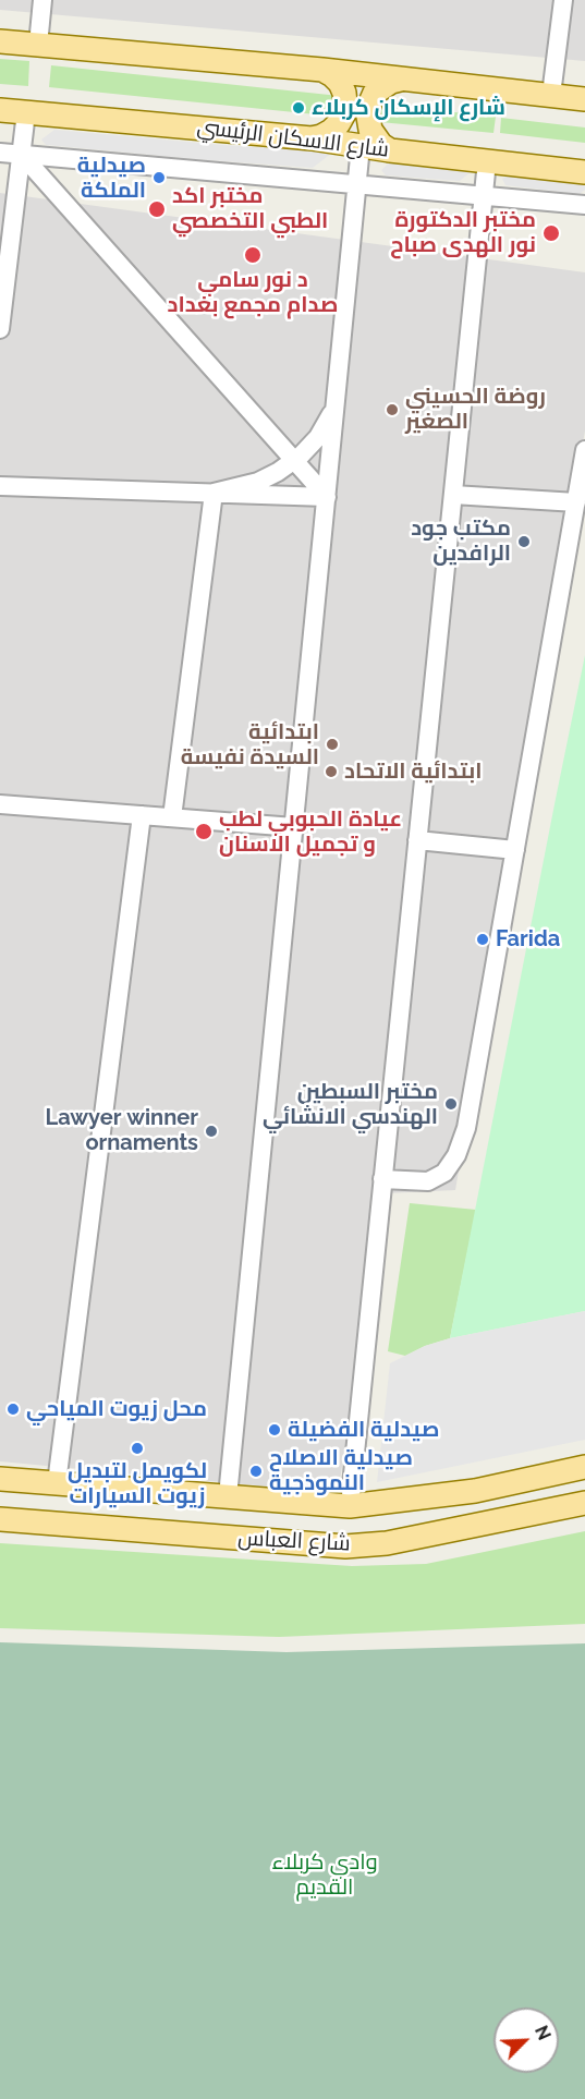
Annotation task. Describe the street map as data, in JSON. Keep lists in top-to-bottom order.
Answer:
{
  "streets": {
    "main road": ["شارع الاسكان الرئيسي", "شارع العباس"]
  },
  "parks": ["وادي كربلاء القديم"],
  "places": [
    "شارع الإسكان كربلاء",
    "صيدلية الملكة",
    "مختبر اكد الطبي التخصصي",
    "مختبر الدكتورة نور الهدى صباح",
    "د نور سامي صدام مجمع بغداد",
    "روضة الحسيني الصغير",
    "مكتب جود الرافدين",
    "ابتدائية السيدة نفيسة",
    "ابتدائية الاتحاد",
    "عيادة الحبوبي لطب و تجميل الاسنان",
    "Farida",
    "مختبر السبطين الهندسي الانشائي",
    "Lawyer winner ornaments",
    "محل زيوت المياحي",
    "صيدلية الفضيلة",
    "لكويمل لتبديل زيوت السيارات",
    "صيدلية الاصلاح النموذجية"
  ],
  "north": "top right"
}
